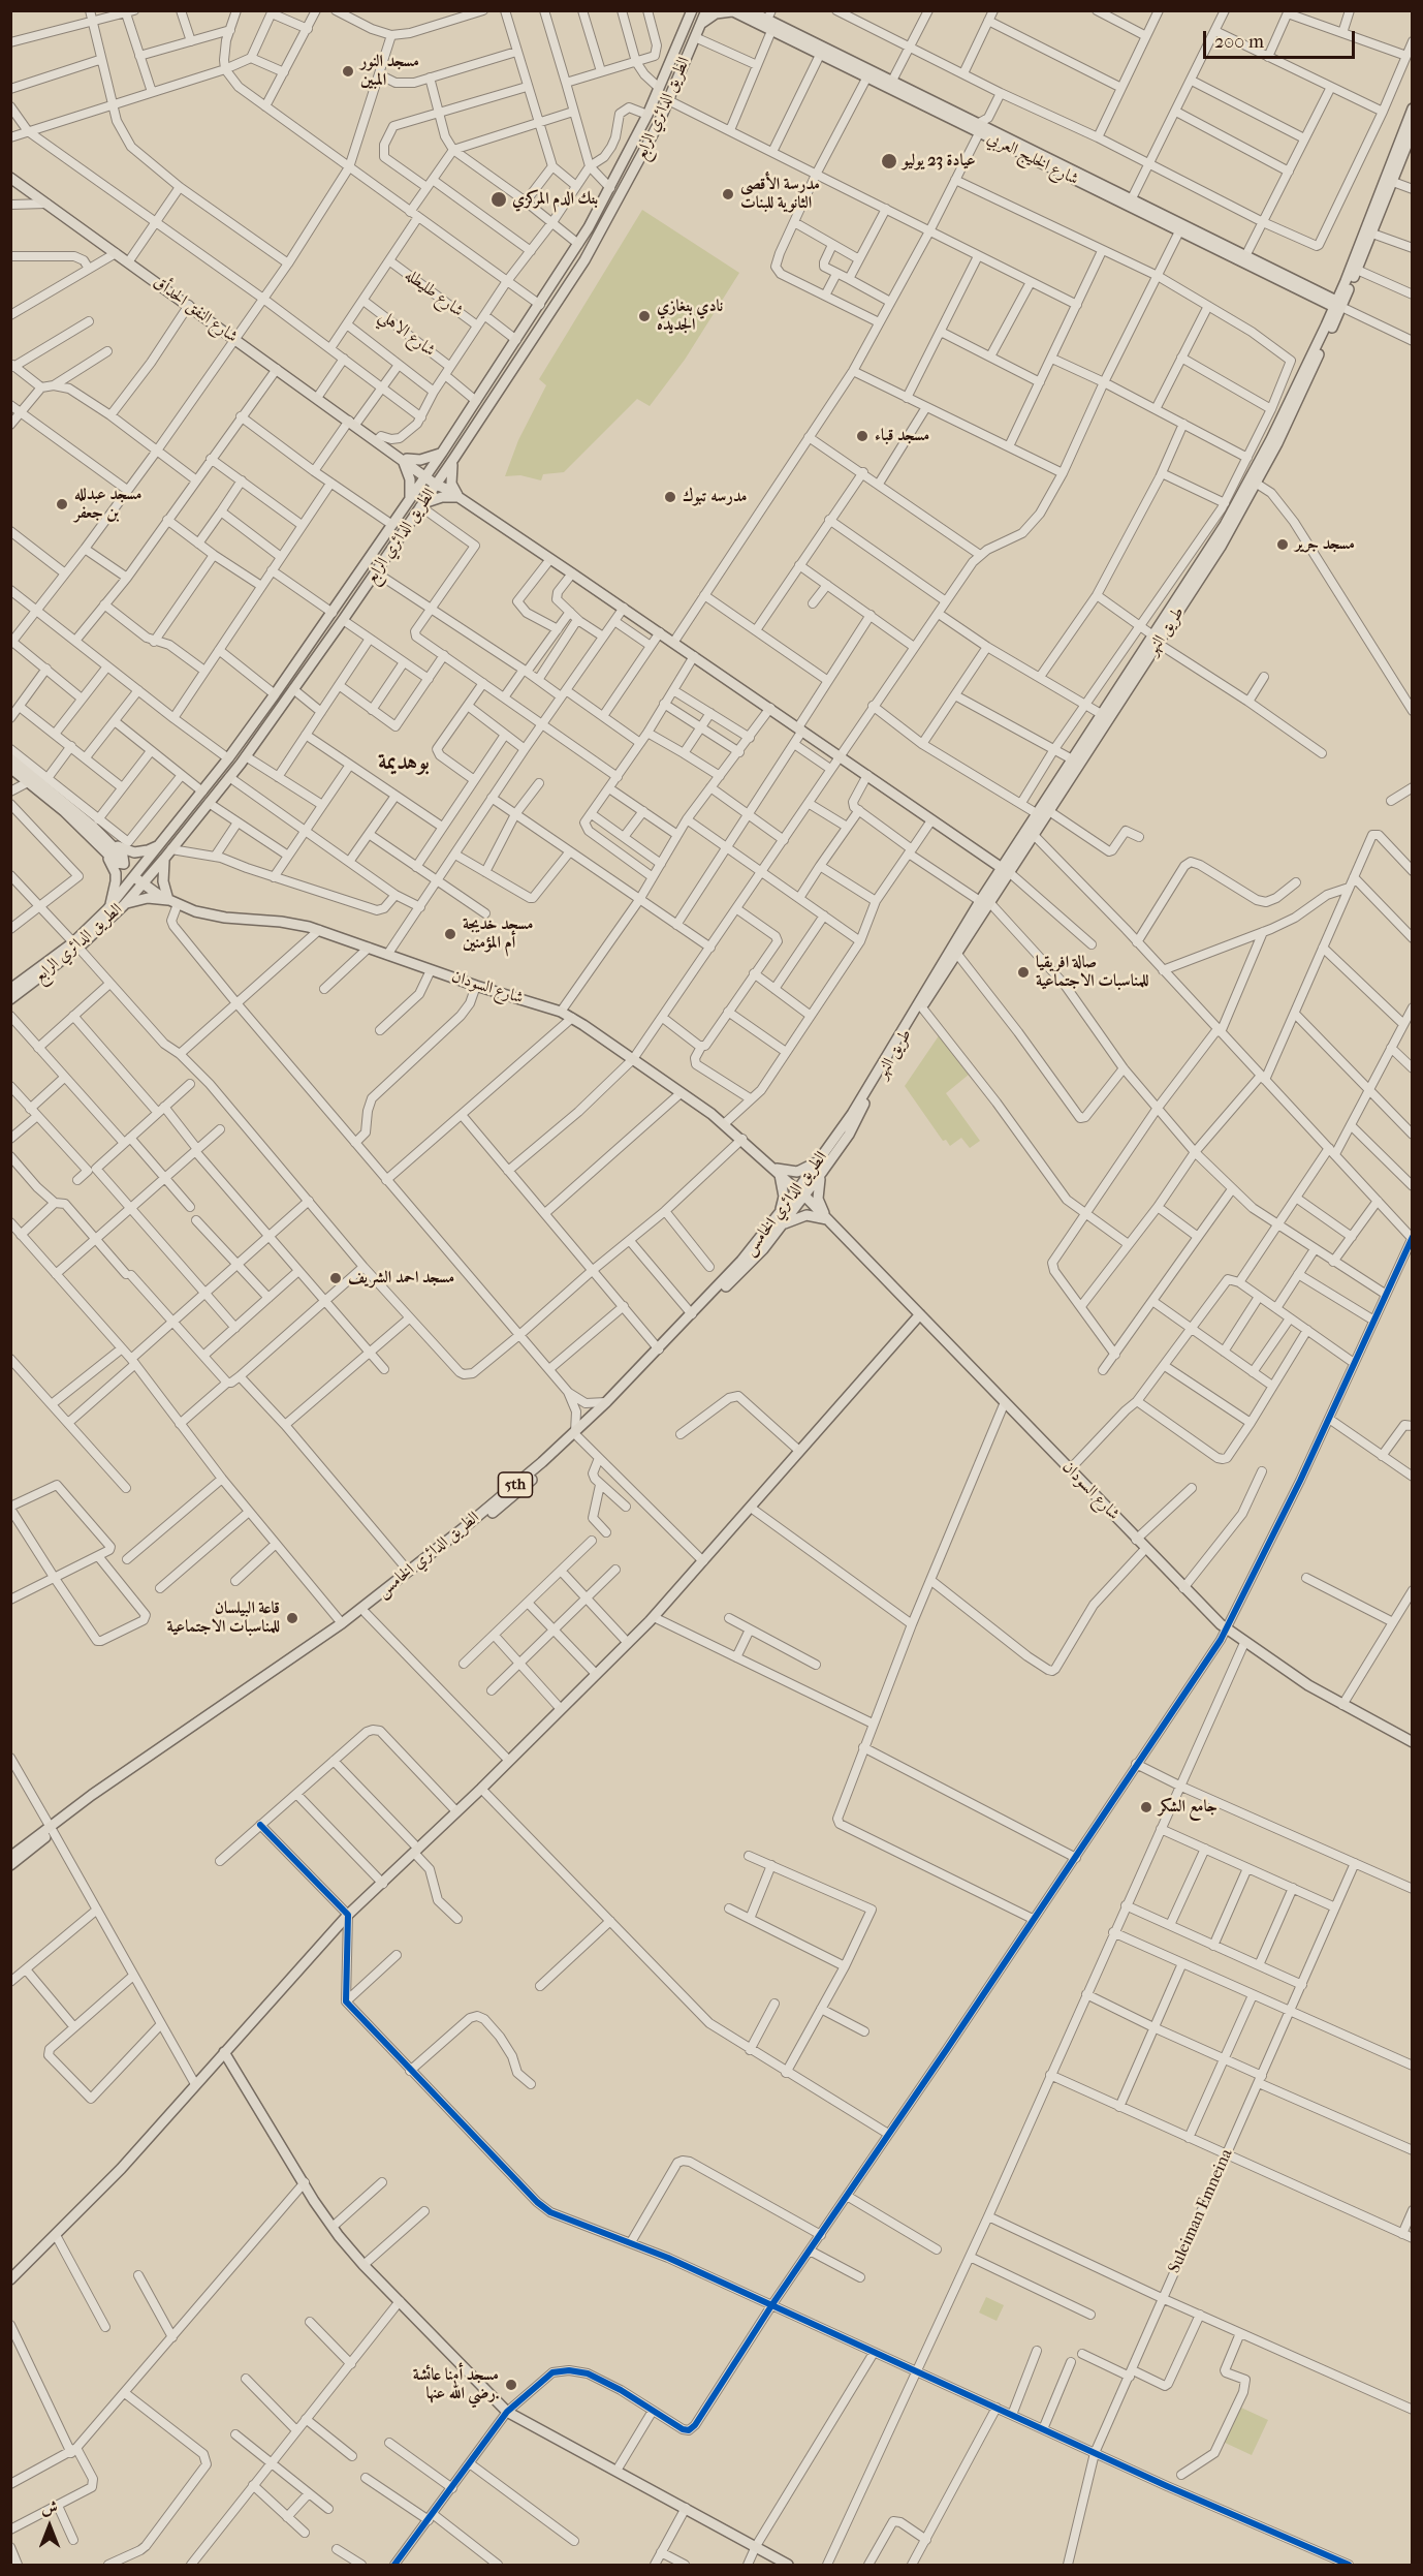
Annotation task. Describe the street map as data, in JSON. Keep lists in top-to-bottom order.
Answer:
{
  "streets": {
    "main road": [
      "الطريق الدائري الرابع",
      "شارع الخليج العربي",
      "شارع النفق الحدأق",
      "طريق النهر",
      "شارع السودان",
      "الطريق الدائري الخامس",
      "5th"
    ],
    "street": ["شارع طليطله", "شارع الاهلي", "Suleiman Emneina"]
  },
  "crossings": [
    ["الطريق الدائري الرابع", "شارع النفق الحدأق"],
    ["الطريق الدائري الرابع", "شارع السودان"],
    ["شارع الخليج العربي", "طريق النهر"],
    ["شارع النفق الحدأق", "طريق النهر"],
    ["طريق النهر", "الطريق الدائري الخامس"],
    ["شارع السودان", "الطريق الدائري الخامس"]
  ],
  "districts": ["بوهديمة"],
  "places": [
    "مسجد النور المبين",
    "عيادة 23 يوليو",
    "مدرسة الأقصى الثانوية للبنات",
    "بنك الدم المركزي",
    "نادي بنغازي الجديده",
    "مسجد قباء",
    "مدرسه تبوك",
    "مسجد عبدلله بن جعفر",
    "مسجد جرير",
    "مسجد خديجة أم المؤمنين",
    "صالة افريقيا للمناسبات الاجتماعية",
    "مسجد احمد الشريف",
    "قاعة البيلسان للمناسبات الاجتماعية",
    "جامع الشكر",
    "مسجد أمنا عائشة رضي الله عنها."
  ],
  "scale_bar": "200 m",
  "north": "top"
}
